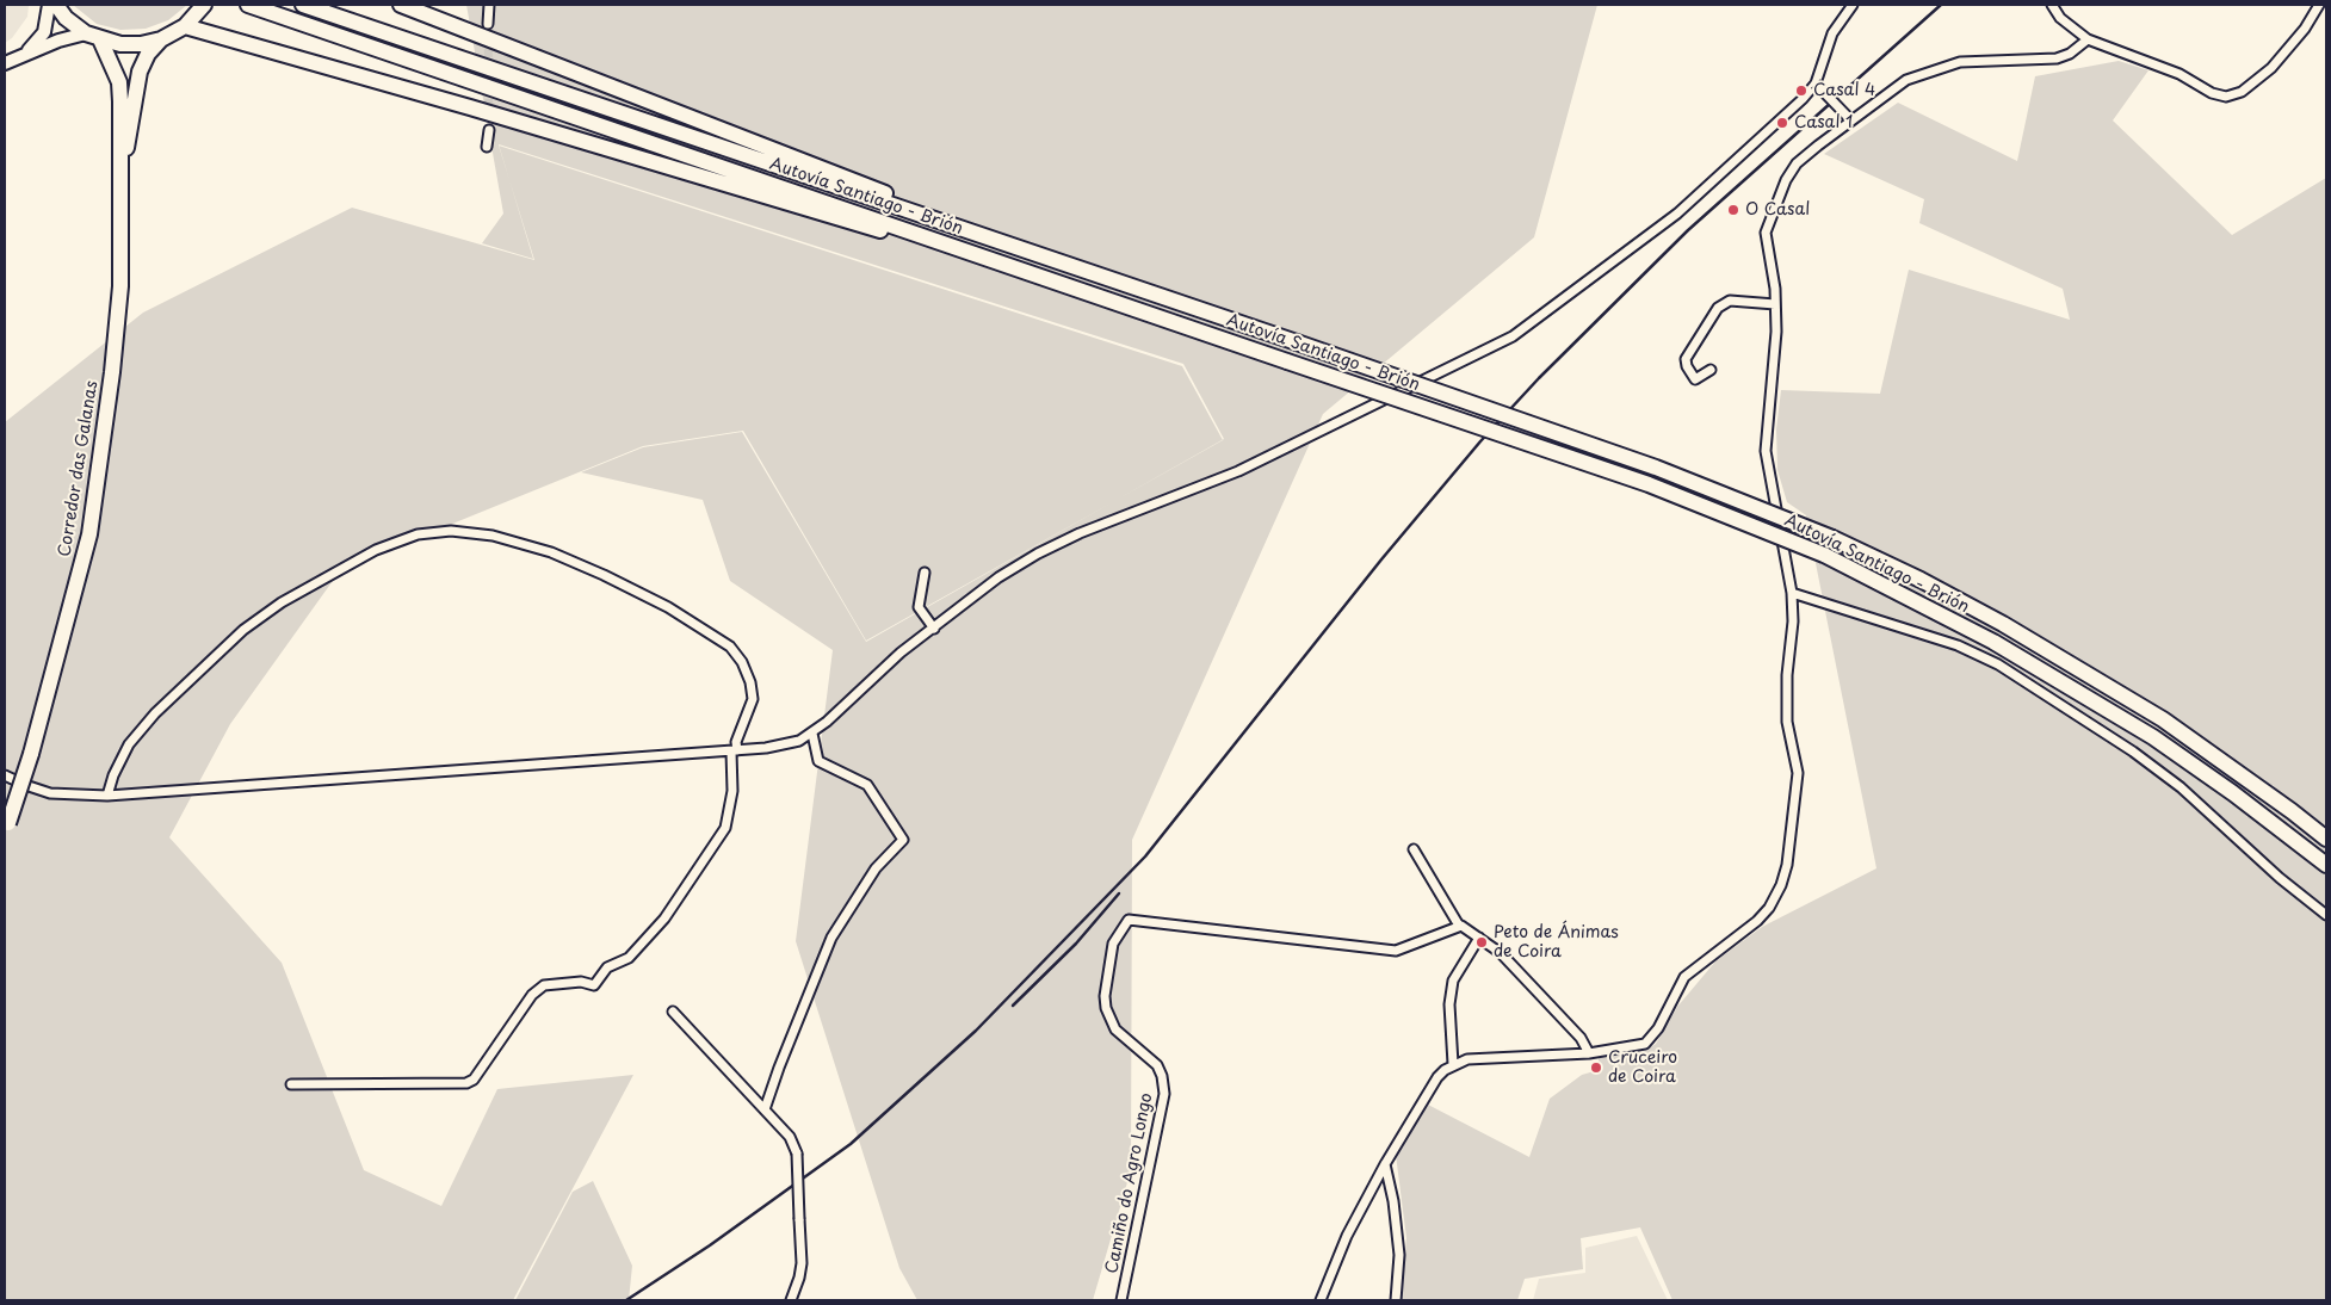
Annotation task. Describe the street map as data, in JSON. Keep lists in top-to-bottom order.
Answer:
{
  "streets": {
    "highway": ["Autovía Santiago - Brión", "Corredor das Galanas"],
    "street": ["Camiño do Agro Longo"]
  },
  "places": [
    "Casal 4",
    "Casal 1",
    "O Casal",
    "Peto de Ánimas de Coira",
    "Cruceiro de Coira"
  ]
}
